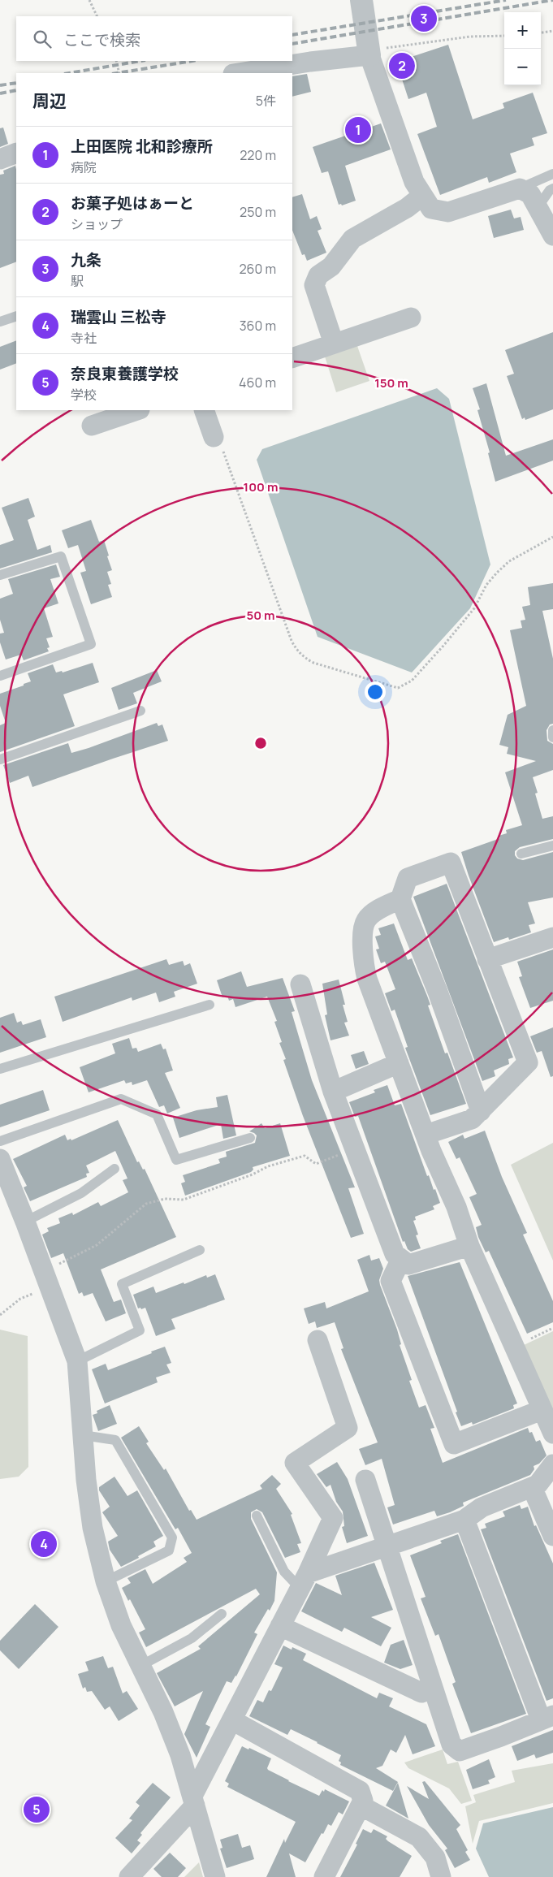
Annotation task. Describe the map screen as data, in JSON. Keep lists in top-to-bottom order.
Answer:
{
  "page": {
    "pins": [
      "3",
      "2",
      "1",
      "4",
      "5"
    ],
    "map_buttons": ["+", "−"],
    "search": "ここで検索",
    "heading": ["周辺", "5件"],
    "list": [
      {
        "mark": "1",
        "name": "上田医院 北和診療所",
        "note": "病院",
        "value": "220 m"
      },
      {
        "mark": "2",
        "name": "お菓子処はぁーと",
        "note": "ショップ",
        "value": "250 m"
      },
      {
        "mark": "3",
        "name": "九条",
        "note": "駅",
        "value": "260 m"
      },
      {
        "mark": "4",
        "name": "瑞雲山 三松寺",
        "note": "寺社",
        "value": "360 m"
      },
      {
        "mark": "5",
        "name": "奈良東養護学校",
        "note": "学校",
        "value": "460 m"
      }
    ]
  },
  "rings": ["150 m", "100 m", "50 m"]
}
